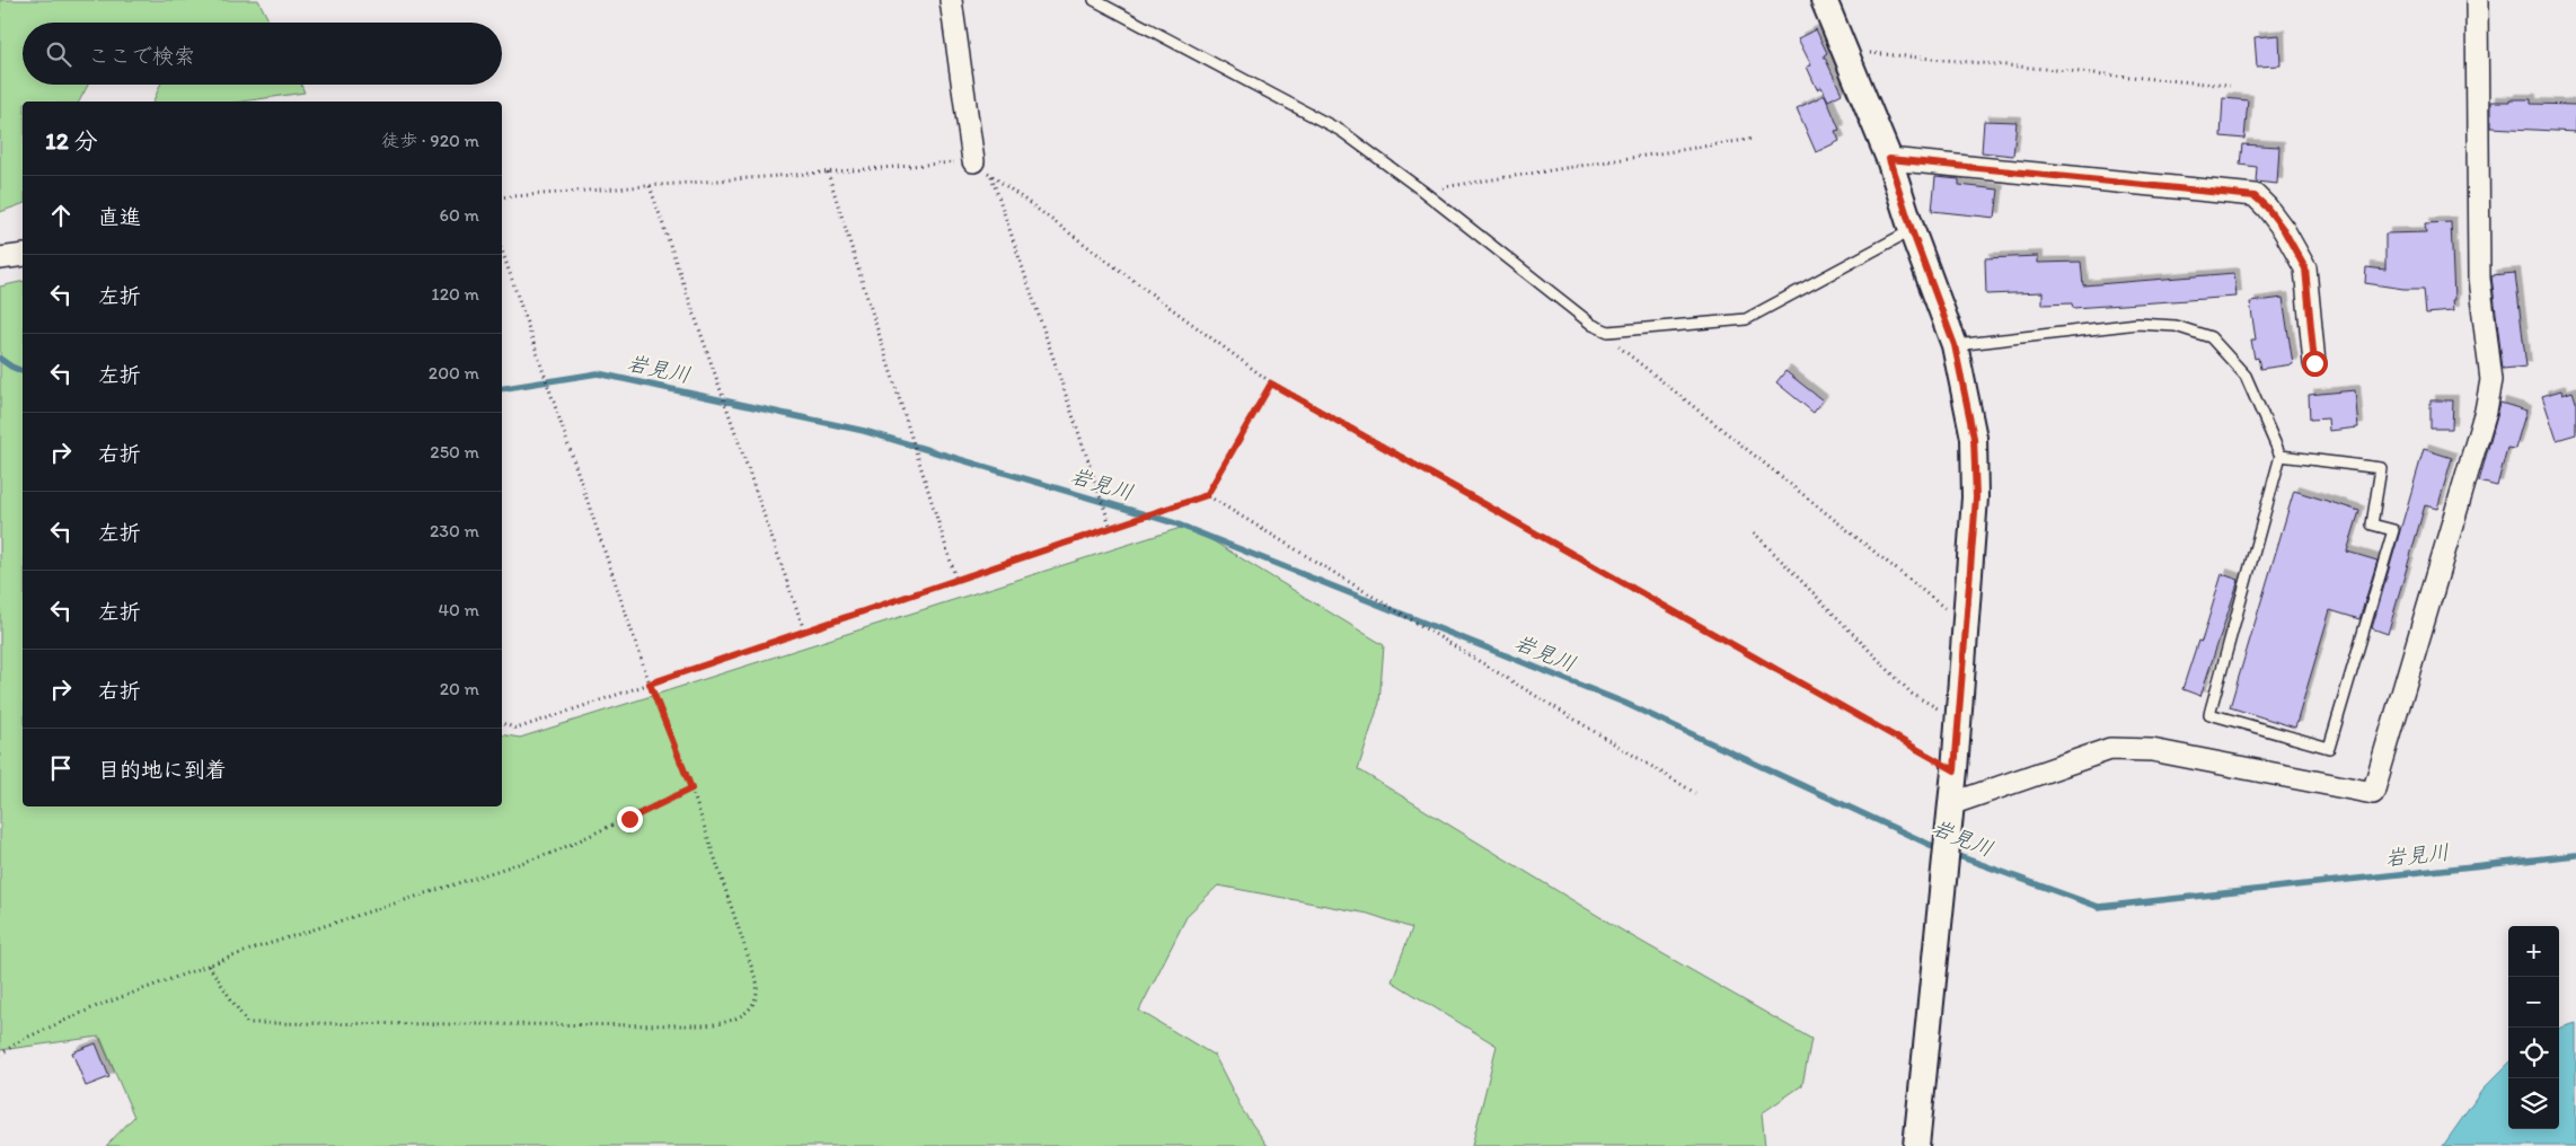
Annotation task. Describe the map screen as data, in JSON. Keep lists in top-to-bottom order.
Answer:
{
  "water": ["岩見川"],
  "page": {
    "search": "ここで検索",
    "heading": ["12 分", "徒歩 · 920 m"],
    "list": [
      ["直進", "60 m"],
      ["左折", "120 m"],
      ["左折", "200 m"],
      ["右折", "250 m"],
      ["左折", "230 m"],
      ["左折", "40 m"],
      ["右折", "20 m"],
      "目的地に到着"
    ],
    "map_buttons": ["+", "−"]
  }
}
